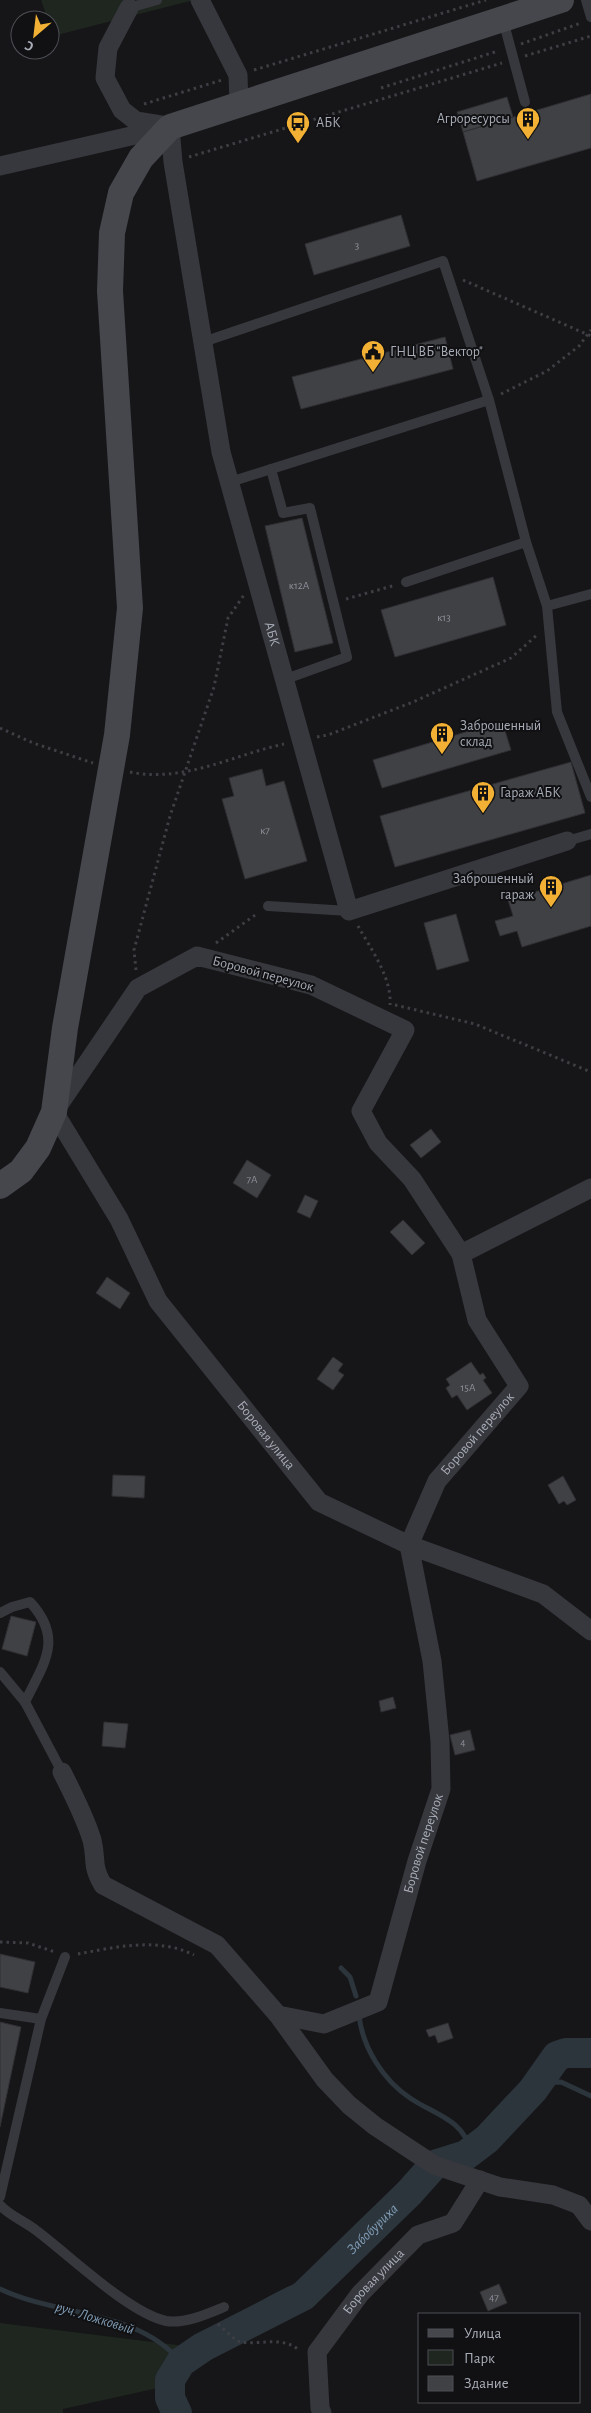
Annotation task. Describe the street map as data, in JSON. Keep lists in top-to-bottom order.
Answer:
{
  "streets": {
    "street": ["АБК", "Боровой переулок", "Боровая улица"]
  },
  "crossings": [
    ["Боровой переулок", "Боровая улица"]
  ],
  "water": ["Забобуриха", "руч. Ложковый"],
  "places": {
    "building": [
      "Агроресурсы",
      "Заброшенный склад",
      "Гараж АБК",
      "Заброшенный гараж"
    ],
    "bus stop": ["АБК"],
    "public building": ["ГНЦ ВБ \"Вектор\""]
  },
  "house_numbers": [
    "3",
    "к12А",
    "к13",
    "к7",
    "7А",
    "15А",
    "4",
    "47"
  ],
  "legend": ["Улица", "Парк", "Здание"],
  "north": "bottom left"
}
